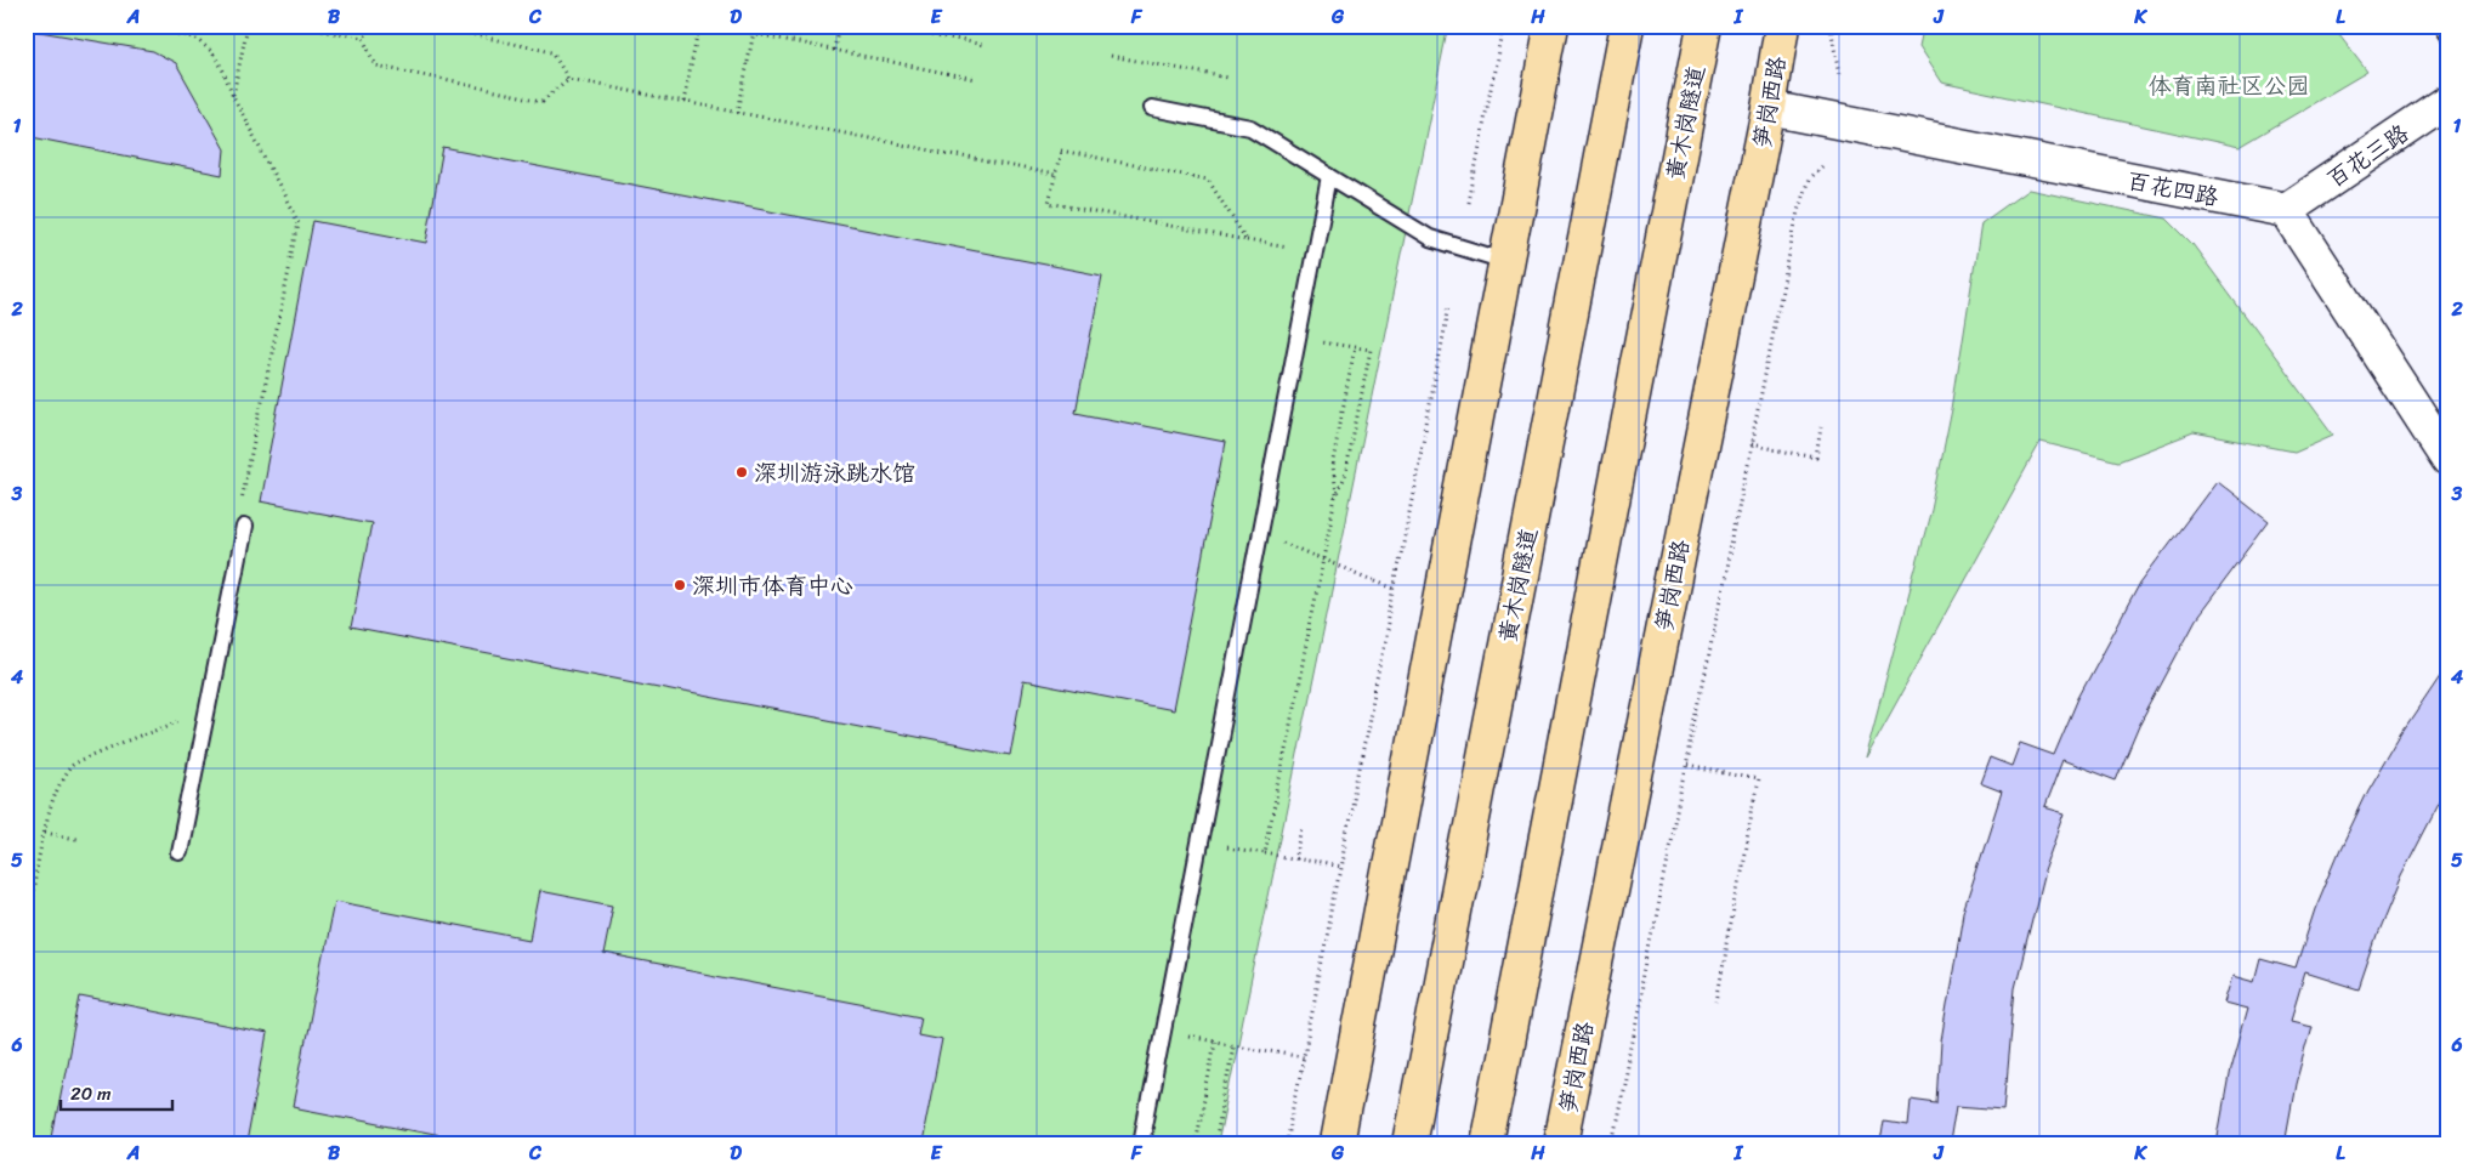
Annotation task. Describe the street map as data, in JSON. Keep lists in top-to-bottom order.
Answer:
{
  "streets": {
    "main road": ["笋岗西路", "黄木岗隧道"],
    "street": ["百花三路", "百花四路"]
  },
  "crossings": [
    ["笋岗西路", "百花四路"],
    ["百花三路", "百花四路"]
  ],
  "parks": ["体育南社区公园"],
  "places": ["深圳游泳跳水馆", "深圳市体育中心"],
  "scale_bar": "20 m",
  "grid": {
    "columns": [
      "A",
      "B",
      "C",
      "D",
      "E",
      "F",
      "G",
      "H",
      "I",
      "J",
      "K",
      "L"
    ],
    "rows": [
      "1",
      "2",
      "3",
      "4",
      "5",
      "6"
    ]
  }
}
